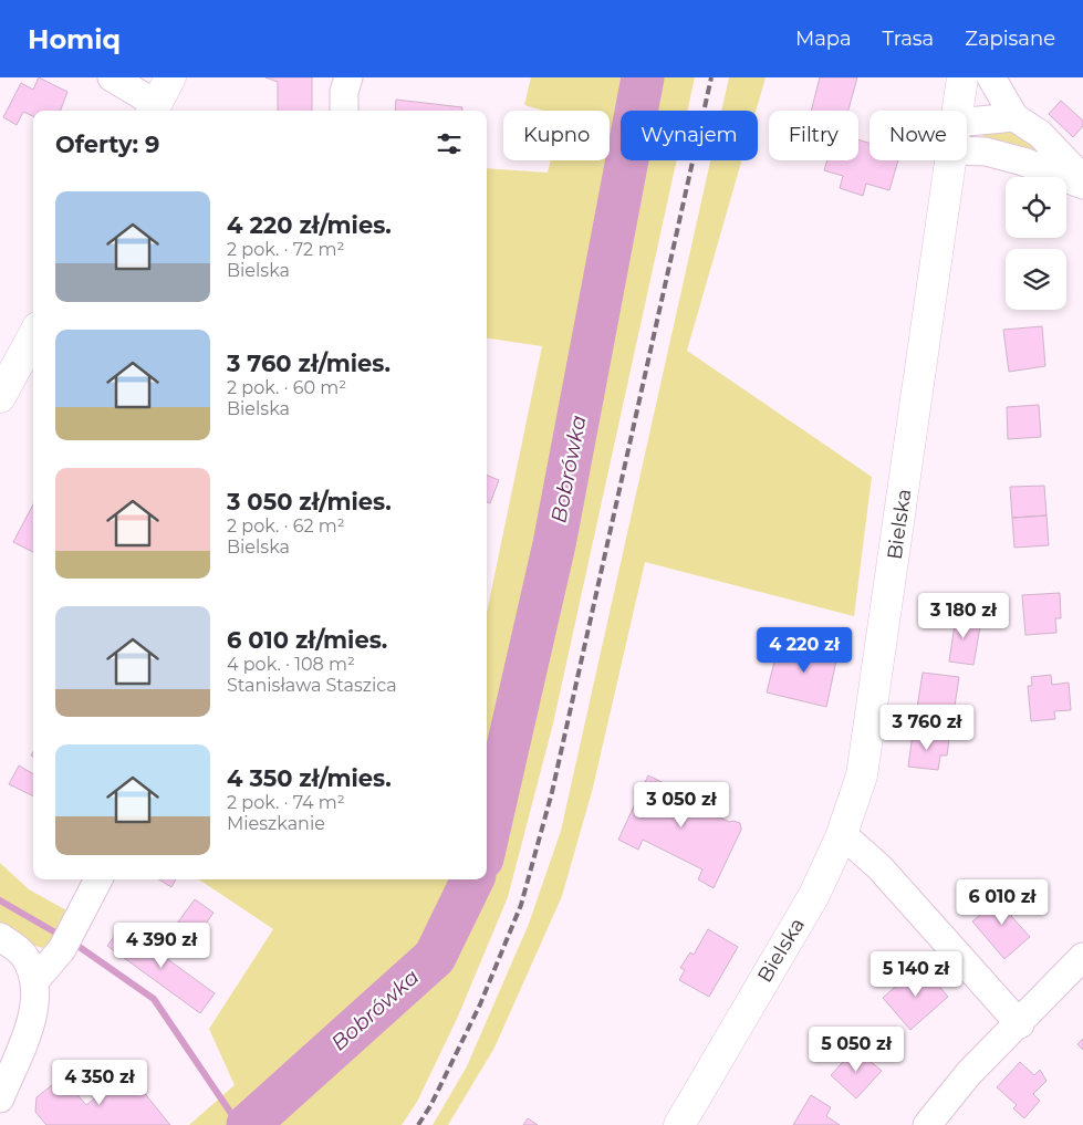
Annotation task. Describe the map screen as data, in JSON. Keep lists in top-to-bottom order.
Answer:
{
  "streets": {
    "street": ["Bielska"]
  },
  "water": ["Bobrówka"],
  "page": {
    "header": "Homiq",
    "nav": ["Mapa", "Trasa", "Zapisane"],
    "chip": [
      "Kupno",
      "Wynajem",
      "Filtry",
      "Nowe"
    ],
    "heading": "Oferty: 9",
    "list": [
      {
        "name": "4 220 zł/mies.",
        "note": "2 pok. · 72 m² · Bielska"
      },
      {
        "name": "3 760 zł/mies.",
        "note": "2 pok. · 60 m² · Bielska"
      },
      {
        "name": "3 050 zł/mies.",
        "note": "2 pok. · 62 m² · Bielska"
      },
      {
        "name": "6 010 zł/mies.",
        "note": "4 pok. · 108 m² · Stanisława Staszica"
      },
      {
        "name": "4 350 zł/mies.",
        "note": "2 pok. · 74 m² · Mieszkanie"
      }
    ],
    "price": [
      "3 180 zł",
      "4 220 zł",
      "3 760 zł",
      "3 050 zł",
      "6 010 zł",
      "4 390 zł",
      "5 140 zł",
      "5 050 zł",
      "4 350 zł"
    ]
  }
}
